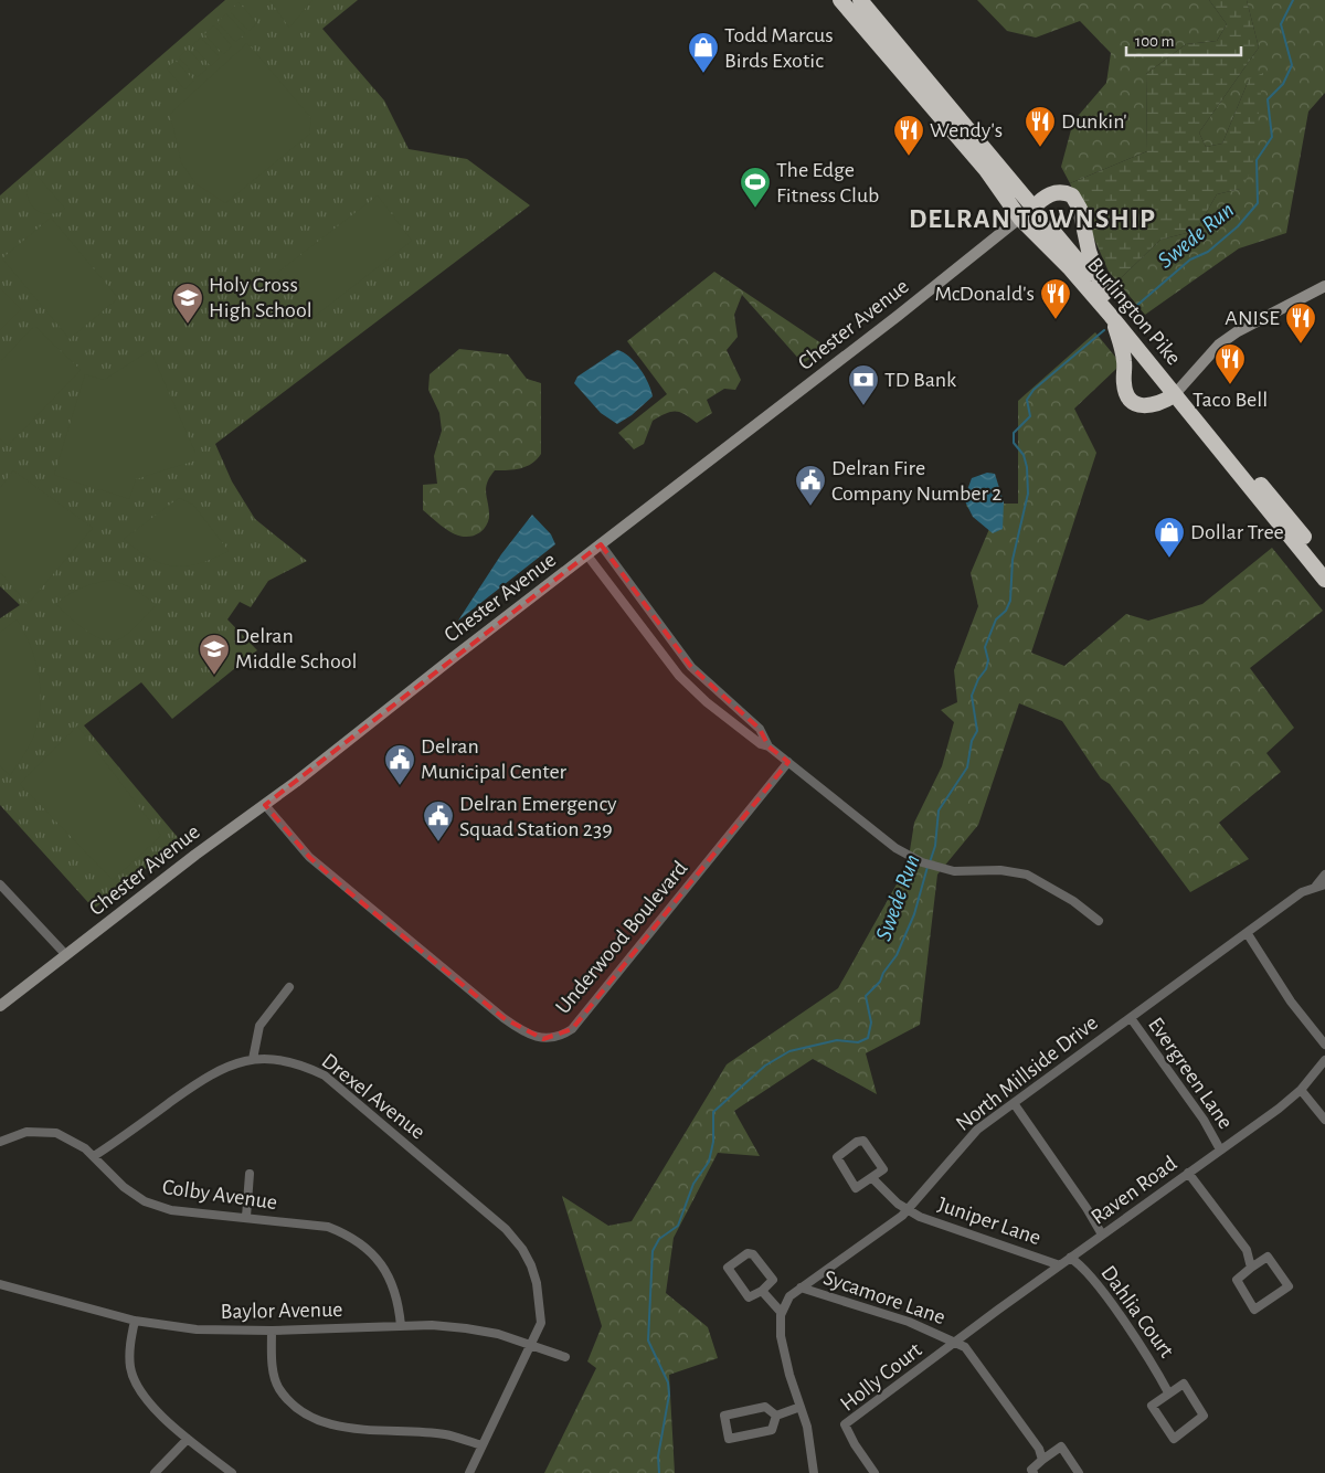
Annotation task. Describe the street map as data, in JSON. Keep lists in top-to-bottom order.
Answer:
{
  "streets": {
    "highway": ["Burlington Pike"],
    "street": [
      "Chester Avenue",
      "Underwood Boulevard",
      "North Millside Drive",
      "Evergreen Lane",
      "Drexel Avenue",
      "Raven Road",
      "Colby Avenue",
      "Juniper Lane",
      "Sycamore Lane",
      "Baylor Avenue",
      "Dahlia Court",
      "Holly Court"
    ]
  },
  "crossings": [
    ["Burlington Pike", "Chester Avenue"],
    ["Chester Avenue", "Underwood Boulevard"],
    ["North Millside Drive", "Evergreen Lane"],
    ["North Millside Drive", "Juniper Lane"],
    ["North Millside Drive", "Sycamore Lane"],
    ["Evergreen Lane", "Raven Road"],
    ["Drexel Avenue", "Colby Avenue"],
    ["Drexel Avenue", "Baylor Avenue"],
    ["Raven Road", "Juniper Lane"],
    ["Raven Road", "Sycamore Lane"],
    ["Raven Road", "Dahlia Court"],
    ["Raven Road", "Holly Court"],
    ["Colby Avenue", "Baylor Avenue"],
    ["Sycamore Lane", "Holly Court"]
  ],
  "districts": ["DELRAN TOWNSHIP"],
  "water": ["Swede Run"],
  "places": {
    "shop": ["Todd Marcus Birds Exotic", "Dollar Tree"],
    "restaurant": [
      "Dunkin'",
      "Wendy's",
      "McDonald's",
      "ANISE",
      "Taco Bell"
    ],
    "sports": ["The Edge Fitness Club"],
    "school or university": ["Holy Cross High School", "Delran Middle School"],
    "bank": ["TD Bank"],
    "public building": ["Delran Fire Company Number 2", "Delran Municipal Center", "Delran Emergency Squad Station 239"]
  },
  "scale_bar": "100 m"
}
